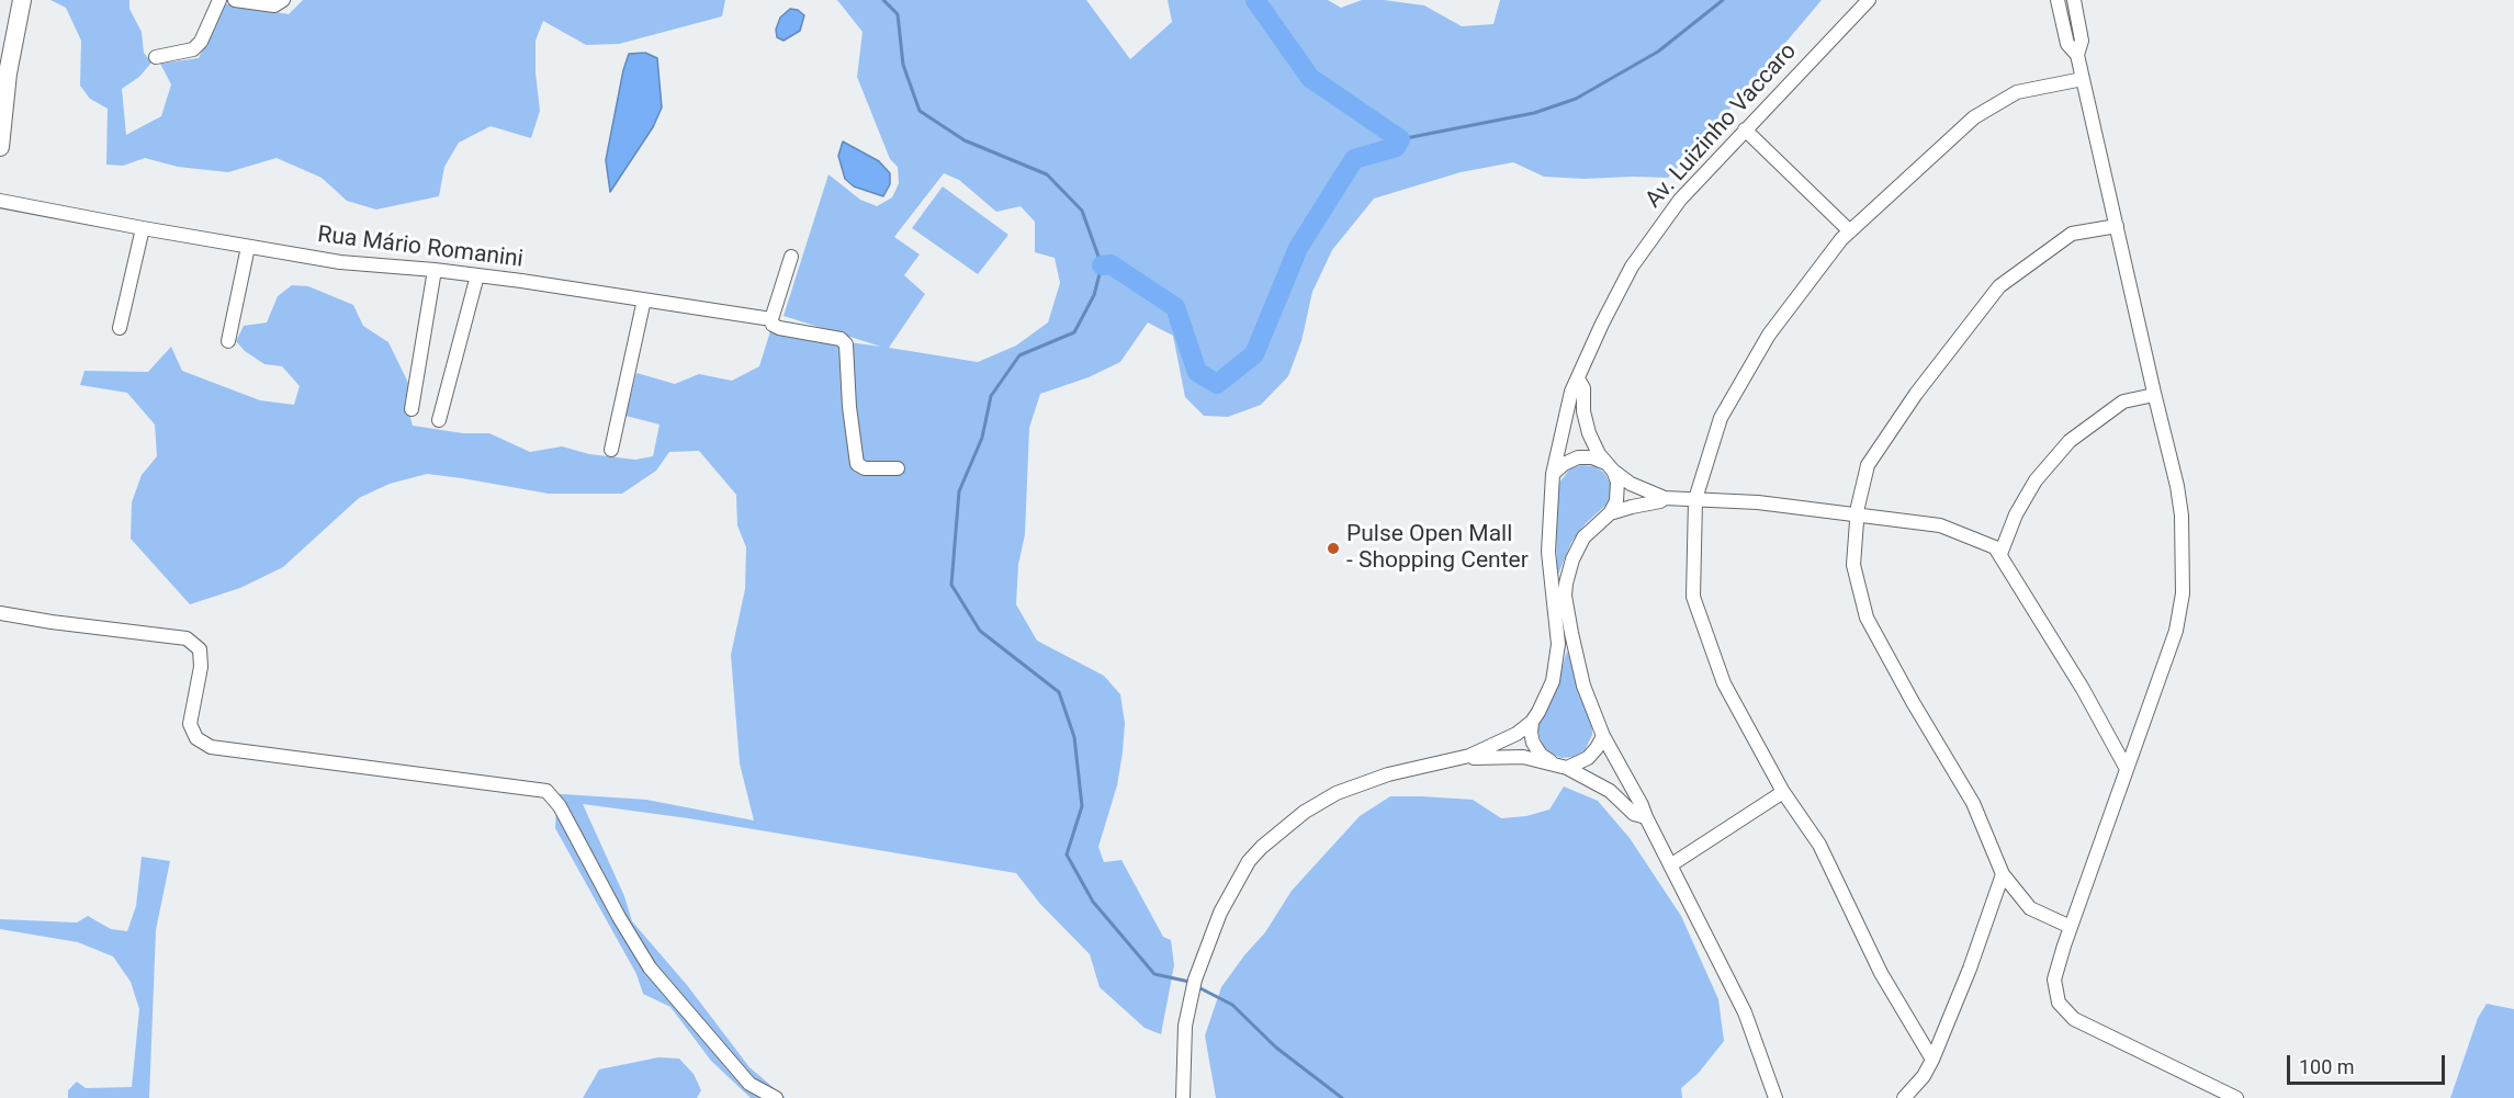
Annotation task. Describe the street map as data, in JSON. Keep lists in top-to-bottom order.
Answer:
{
  "streets": {
    "street": ["Av. Luizinho Vaccaro", "Rua Mário Romanini"]
  },
  "places": ["Pulse Open Mall - Shopping Center"],
  "scale_bar": "100 m"
}
